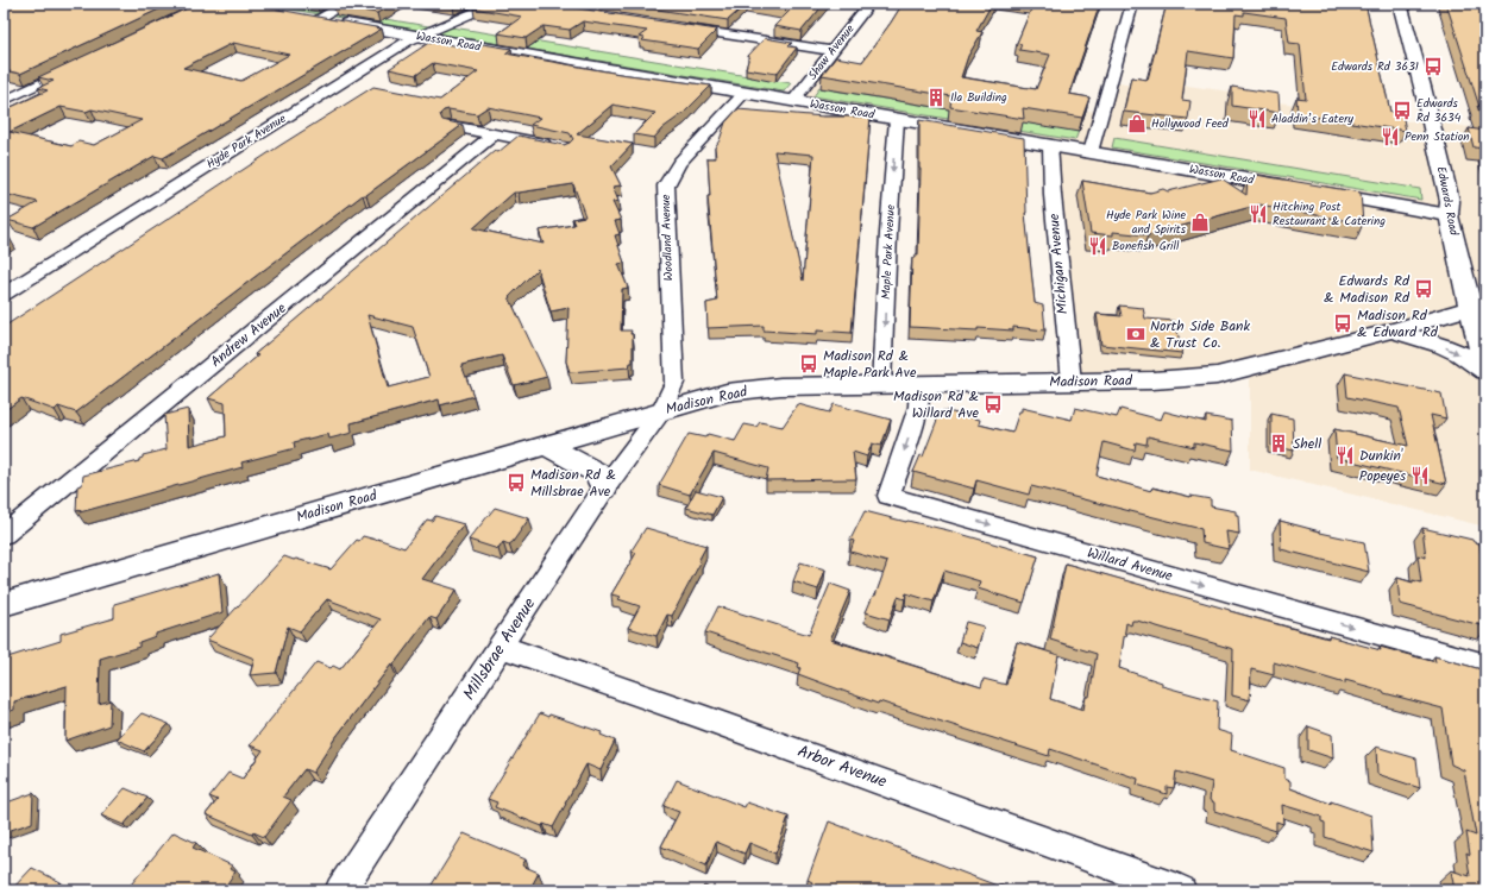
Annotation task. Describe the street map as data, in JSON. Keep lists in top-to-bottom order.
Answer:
{
  "streets": {
    "main road": ["Wasson Road", "Edwards Road", "Madison Road"],
    "street": [
      "Shaw Avenue",
      "Hyde Park Avenue",
      "Woodland Avenue",
      "Maple Park Avenue",
      "Michigan Avenue",
      "Andrew Avenue",
      "Willard Avenue",
      "Millsbrae Avenue",
      "Arbor Avenue"
    ]
  },
  "crossings": [
    ["Wasson Road", "Shaw Avenue"],
    ["Wasson Road", "Hyde Park Avenue"],
    ["Wasson Road", "Edwards Road"],
    ["Wasson Road", "Woodland Avenue"],
    ["Wasson Road", "Maple Park Avenue"],
    ["Wasson Road", "Michigan Avenue"],
    ["Edwards Road", "Madison Road"],
    ["Woodland Avenue", "Madison Road"],
    ["Woodland Avenue", "Millsbrae Avenue"],
    ["Maple Park Avenue", "Madison Road"],
    ["Michigan Avenue", "Madison Road"],
    ["Madison Road", "Willard Avenue"],
    ["Madison Road", "Millsbrae Avenue"],
    ["Millsbrae Avenue", "Arbor Avenue"]
  ],
  "one_way": ["Maple Park Avenue", "Willard Avenue"],
  "places": {
    "bus stop": [
      "Edwards Rd 3631",
      "Edwards Rd 3634",
      "Edwards Rd & Madison Rd",
      "Madison Rd & Edward Rd",
      "Madison Rd & Maple Park Ave",
      "Madison Rd & Willard Ave",
      "Madison Rd & Millsbrae Ave"
    ],
    "building": ["Ila Building", "Shell"],
    "restaurant": [
      "Aladdin’s Eatery",
      "Penn Station",
      "Hitching Post Restaurant & Catering",
      "Bonefish Grill",
      "Dunkin'",
      "Popeyes"
    ],
    "shop": ["Hollywood Feed", "Hyde Park Wine and Spirits"],
    "bank": ["North Side Bank & Trust Co."]
  }
}
